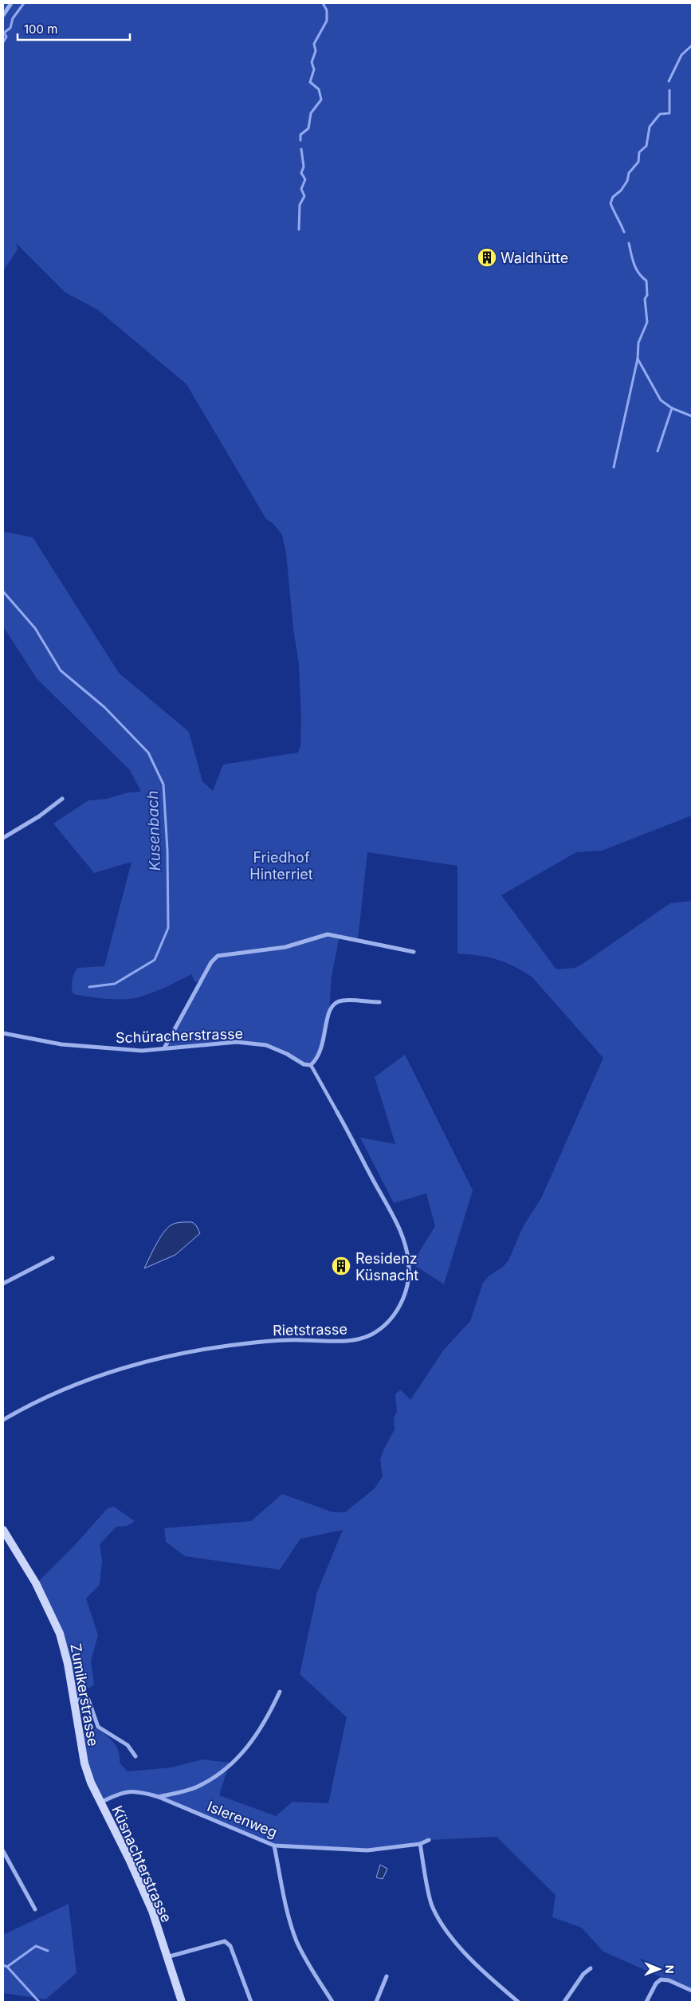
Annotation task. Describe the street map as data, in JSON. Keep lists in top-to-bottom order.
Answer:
{
  "streets": {
    "main road": ["Zumikerstrasse", "Küsnachterstrasse"],
    "street": ["Schüracherstrasse", "Rietstrasse", "Islerenweg"]
  },
  "crossings": [
    ["Schüracherstrasse", "Rietstrasse"],
    ["Zumikerstrasse", "Küsnachterstrasse"],
    ["Islerenweg", "Küsnachterstrasse"]
  ],
  "water": ["Kusenbach"],
  "parks": ["Friedhof Hinterriet"],
  "places": {
    "building": ["Waldhütte", "Residenz Küsnacht"]
  },
  "scale_bar": "100 m",
  "north": "right"
}
